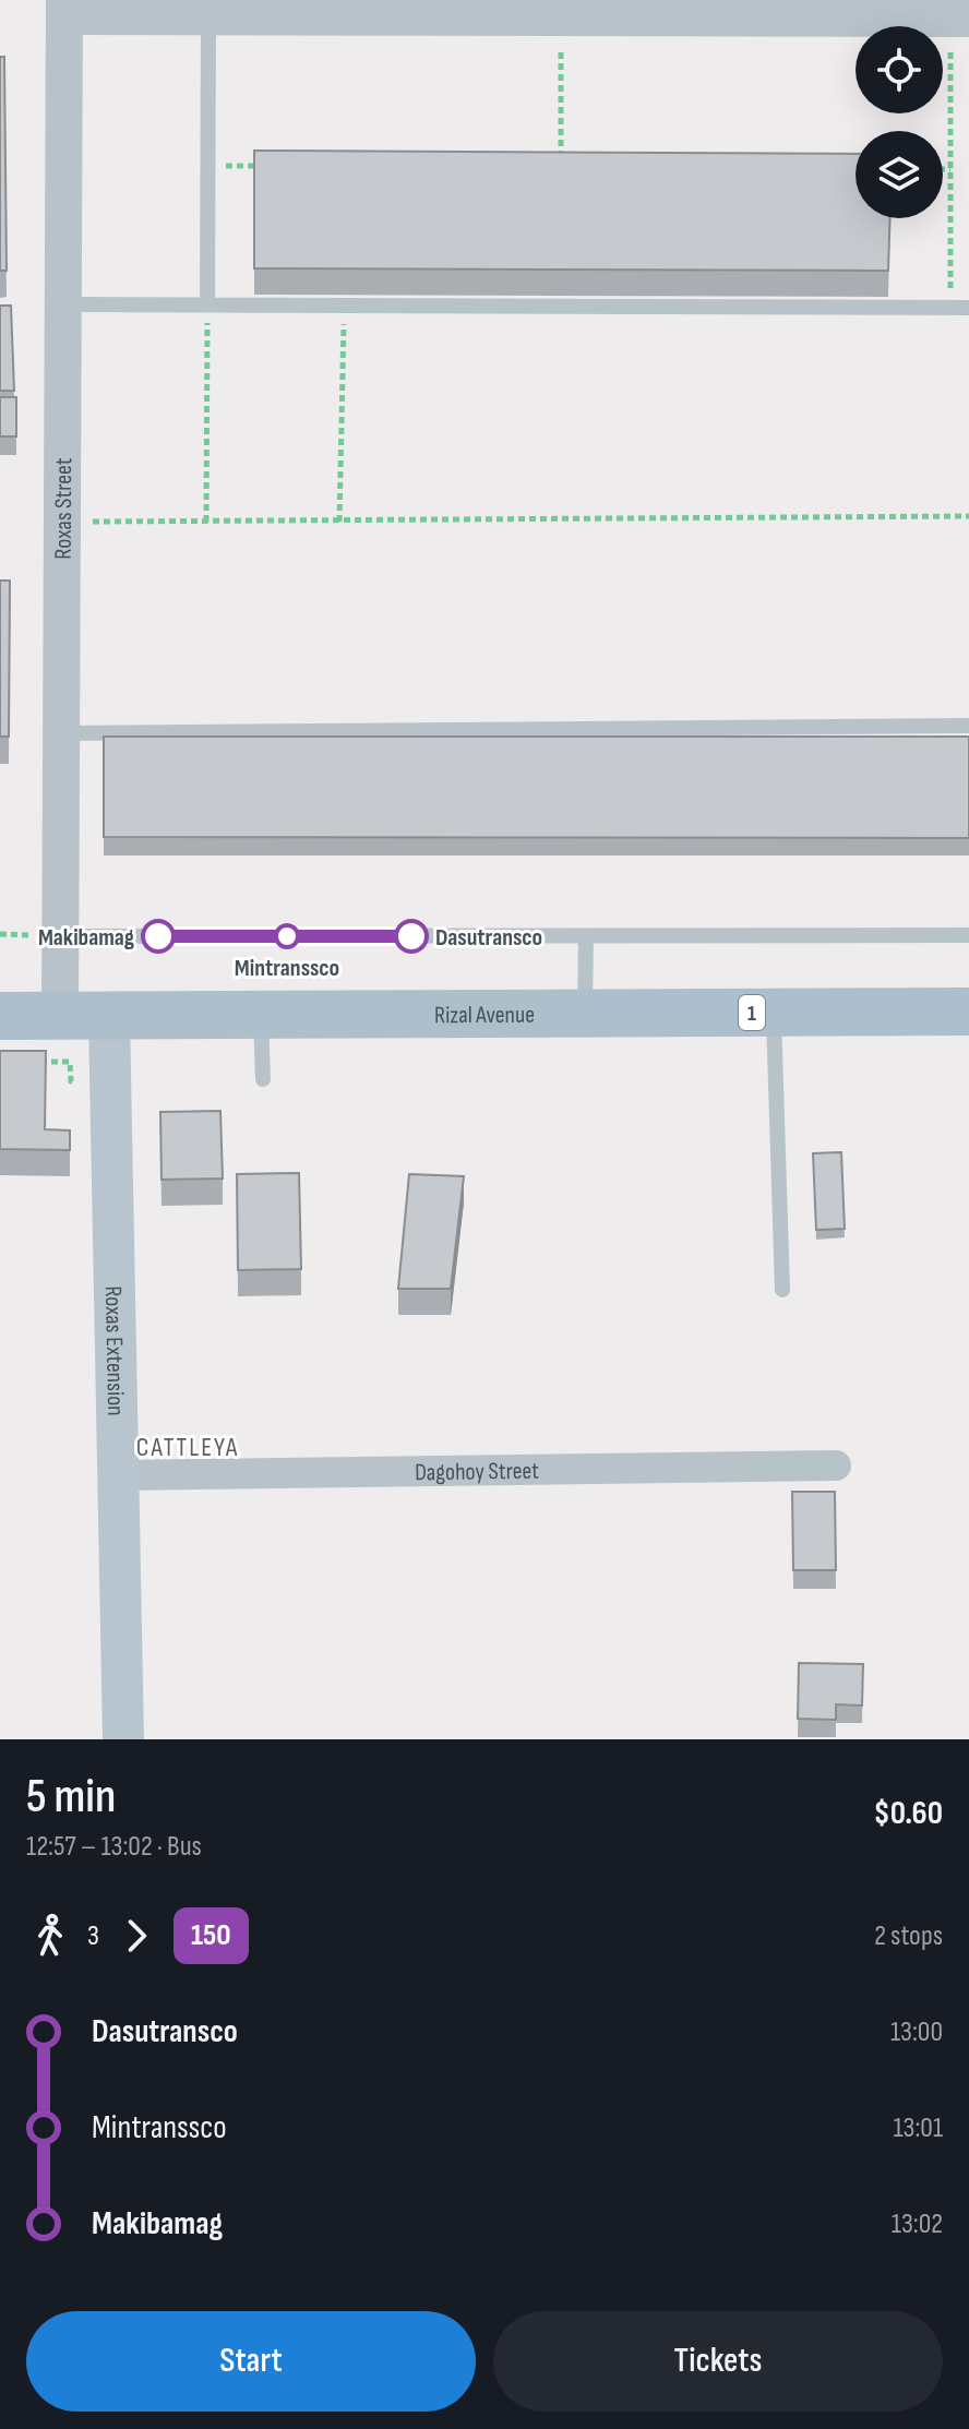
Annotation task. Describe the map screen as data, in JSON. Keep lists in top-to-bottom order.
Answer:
{
  "streets": {
    "main road": ["1", "Rizal Avenue", "Roxas Extension"],
    "street": ["Roxas Street", "Dagohoy Street"]
  },
  "crossings": [
    ["Roxas Street", "Rizal Avenue"],
    ["Rizal Avenue", "Roxas Extension"],
    ["Roxas Extension", "Dagohoy Street"]
  ],
  "districts": ["CATTLEYA"],
  "places": ["Makibamag", "Mintranssco", "Dasutransco"],
  "lines": ["bus line 150"],
  "page": {
    "heading": ["5 min", "12:57 – 13:02 · Bus", "$0.60"],
    "legs": ["3", "150", "2 stops"],
    "list": [
      {
        "name": "Dasutransco",
        "value": "13:00"
      },
      {
        "name": "Mintranssco",
        "value": "13:01"
      },
      {
        "name": "Makibamag",
        "value": "13:02"
      }
    ],
    "buttons": ["Start", "Tickets"]
  }
}
